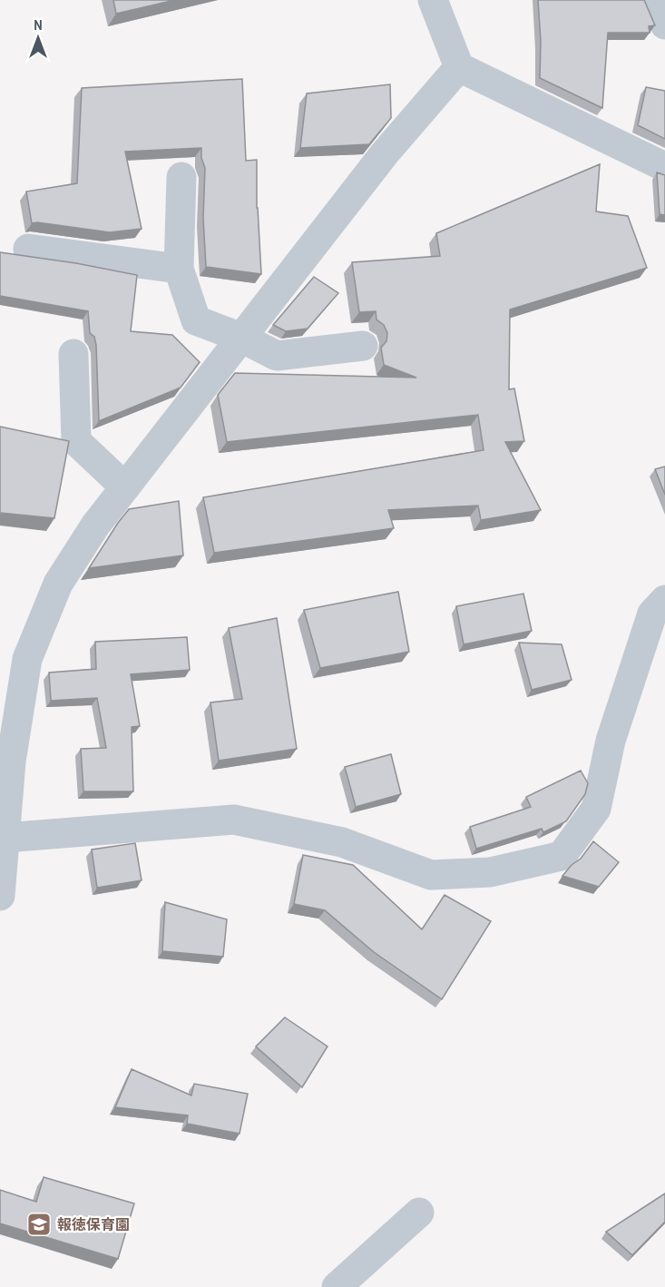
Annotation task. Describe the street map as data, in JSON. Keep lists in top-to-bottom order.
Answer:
{
  "places": {
    "school or university": ["報徳保育園"]
  },
  "north": "top"
}
